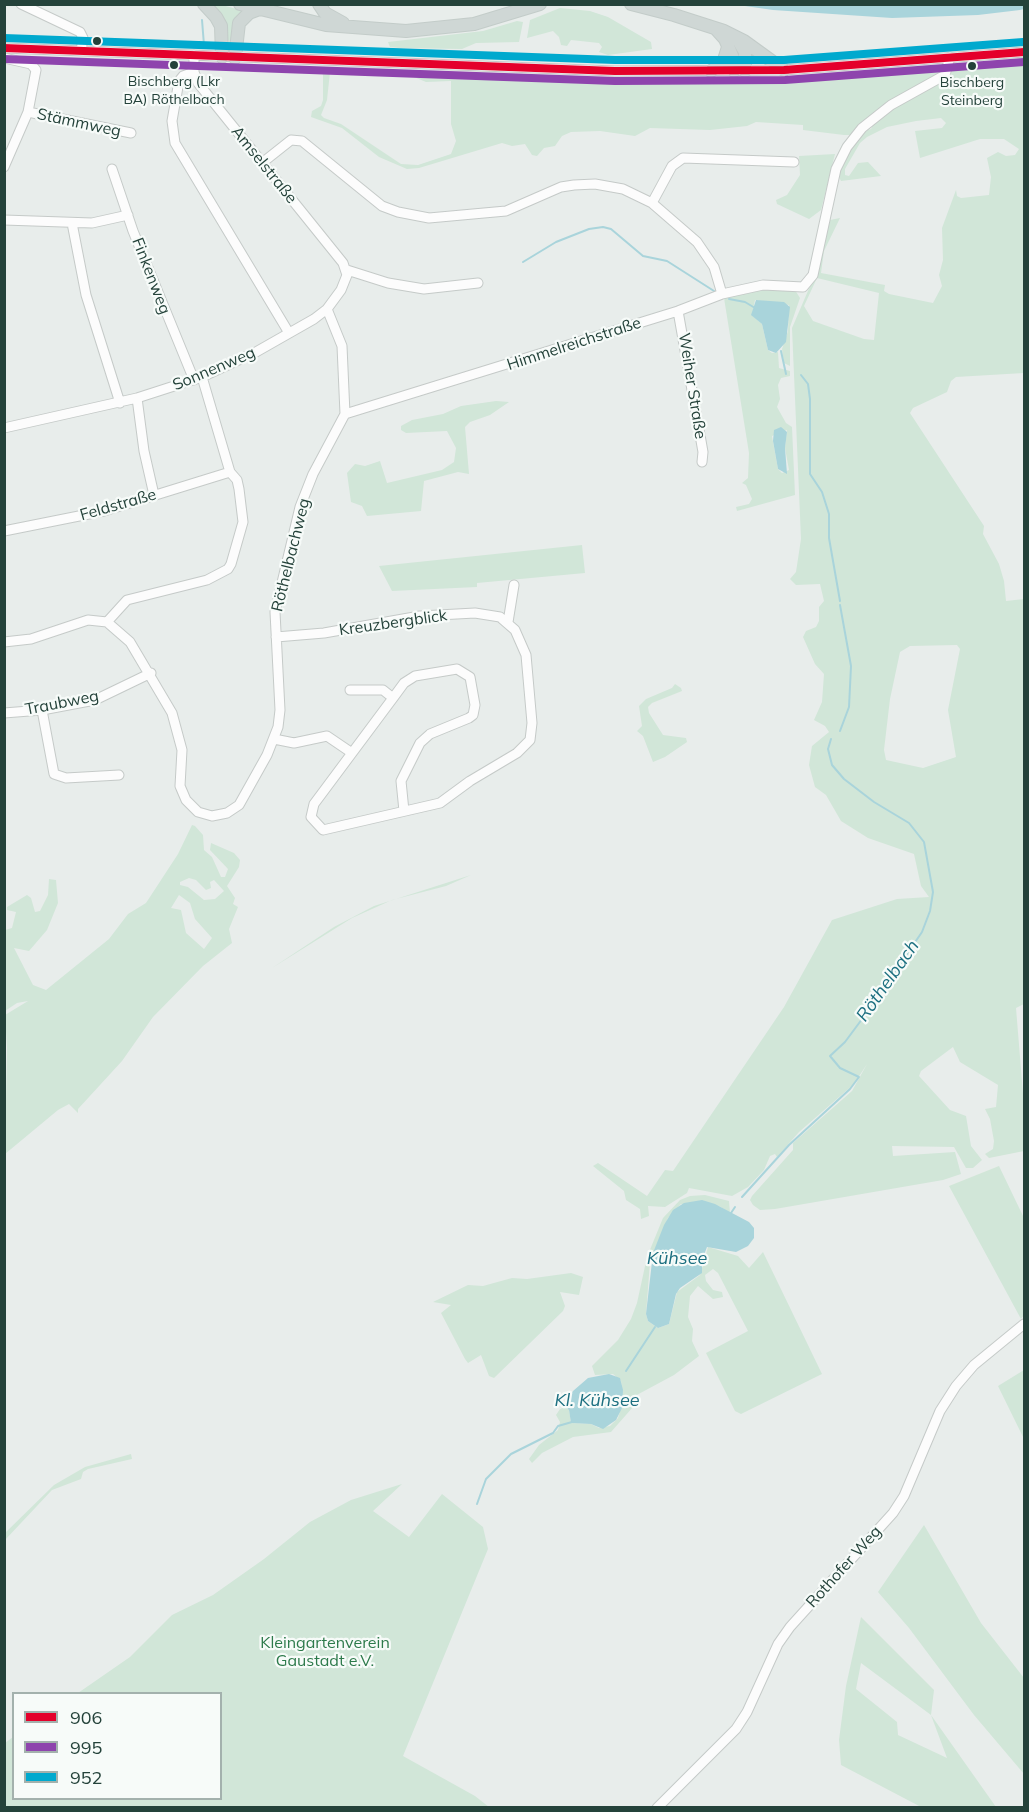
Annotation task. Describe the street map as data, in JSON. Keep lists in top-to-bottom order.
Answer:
{
  "streets": {
    "street": [
      "Stämmweg",
      "Amselstraße",
      "Finkenweg",
      "Himmelreichstraße",
      "Sonnenweg",
      "Weiher Straße",
      "Feldstraße",
      "Röthelbachweg",
      "Kreuzbergblick",
      "Traubweg",
      "Rothofer Weg"
    ]
  },
  "crossings": [
    ["Finkenweg", "Sonnenweg"],
    ["Finkenweg", "Feldstraße"],
    ["Himmelreichstraße", "Weiher Straße"],
    ["Himmelreichstraße", "Röthelbachweg"],
    ["Röthelbachweg", "Kreuzbergblick"],
    ["Röthelbachweg", "Traubweg"]
  ],
  "water": ["Röthelbach", "Kühsee", "Kl. Kühsee"],
  "parks": ["Kleingartenverein Gaustadt e.V."],
  "places": ["Bischberg (Lkr BA) Röthelbach", "Bischberg Steinberg"],
  "lines": ["transit line 952", "transit line 906", "transit line 995"],
  "legend": ["906", "995", "952"]
}
